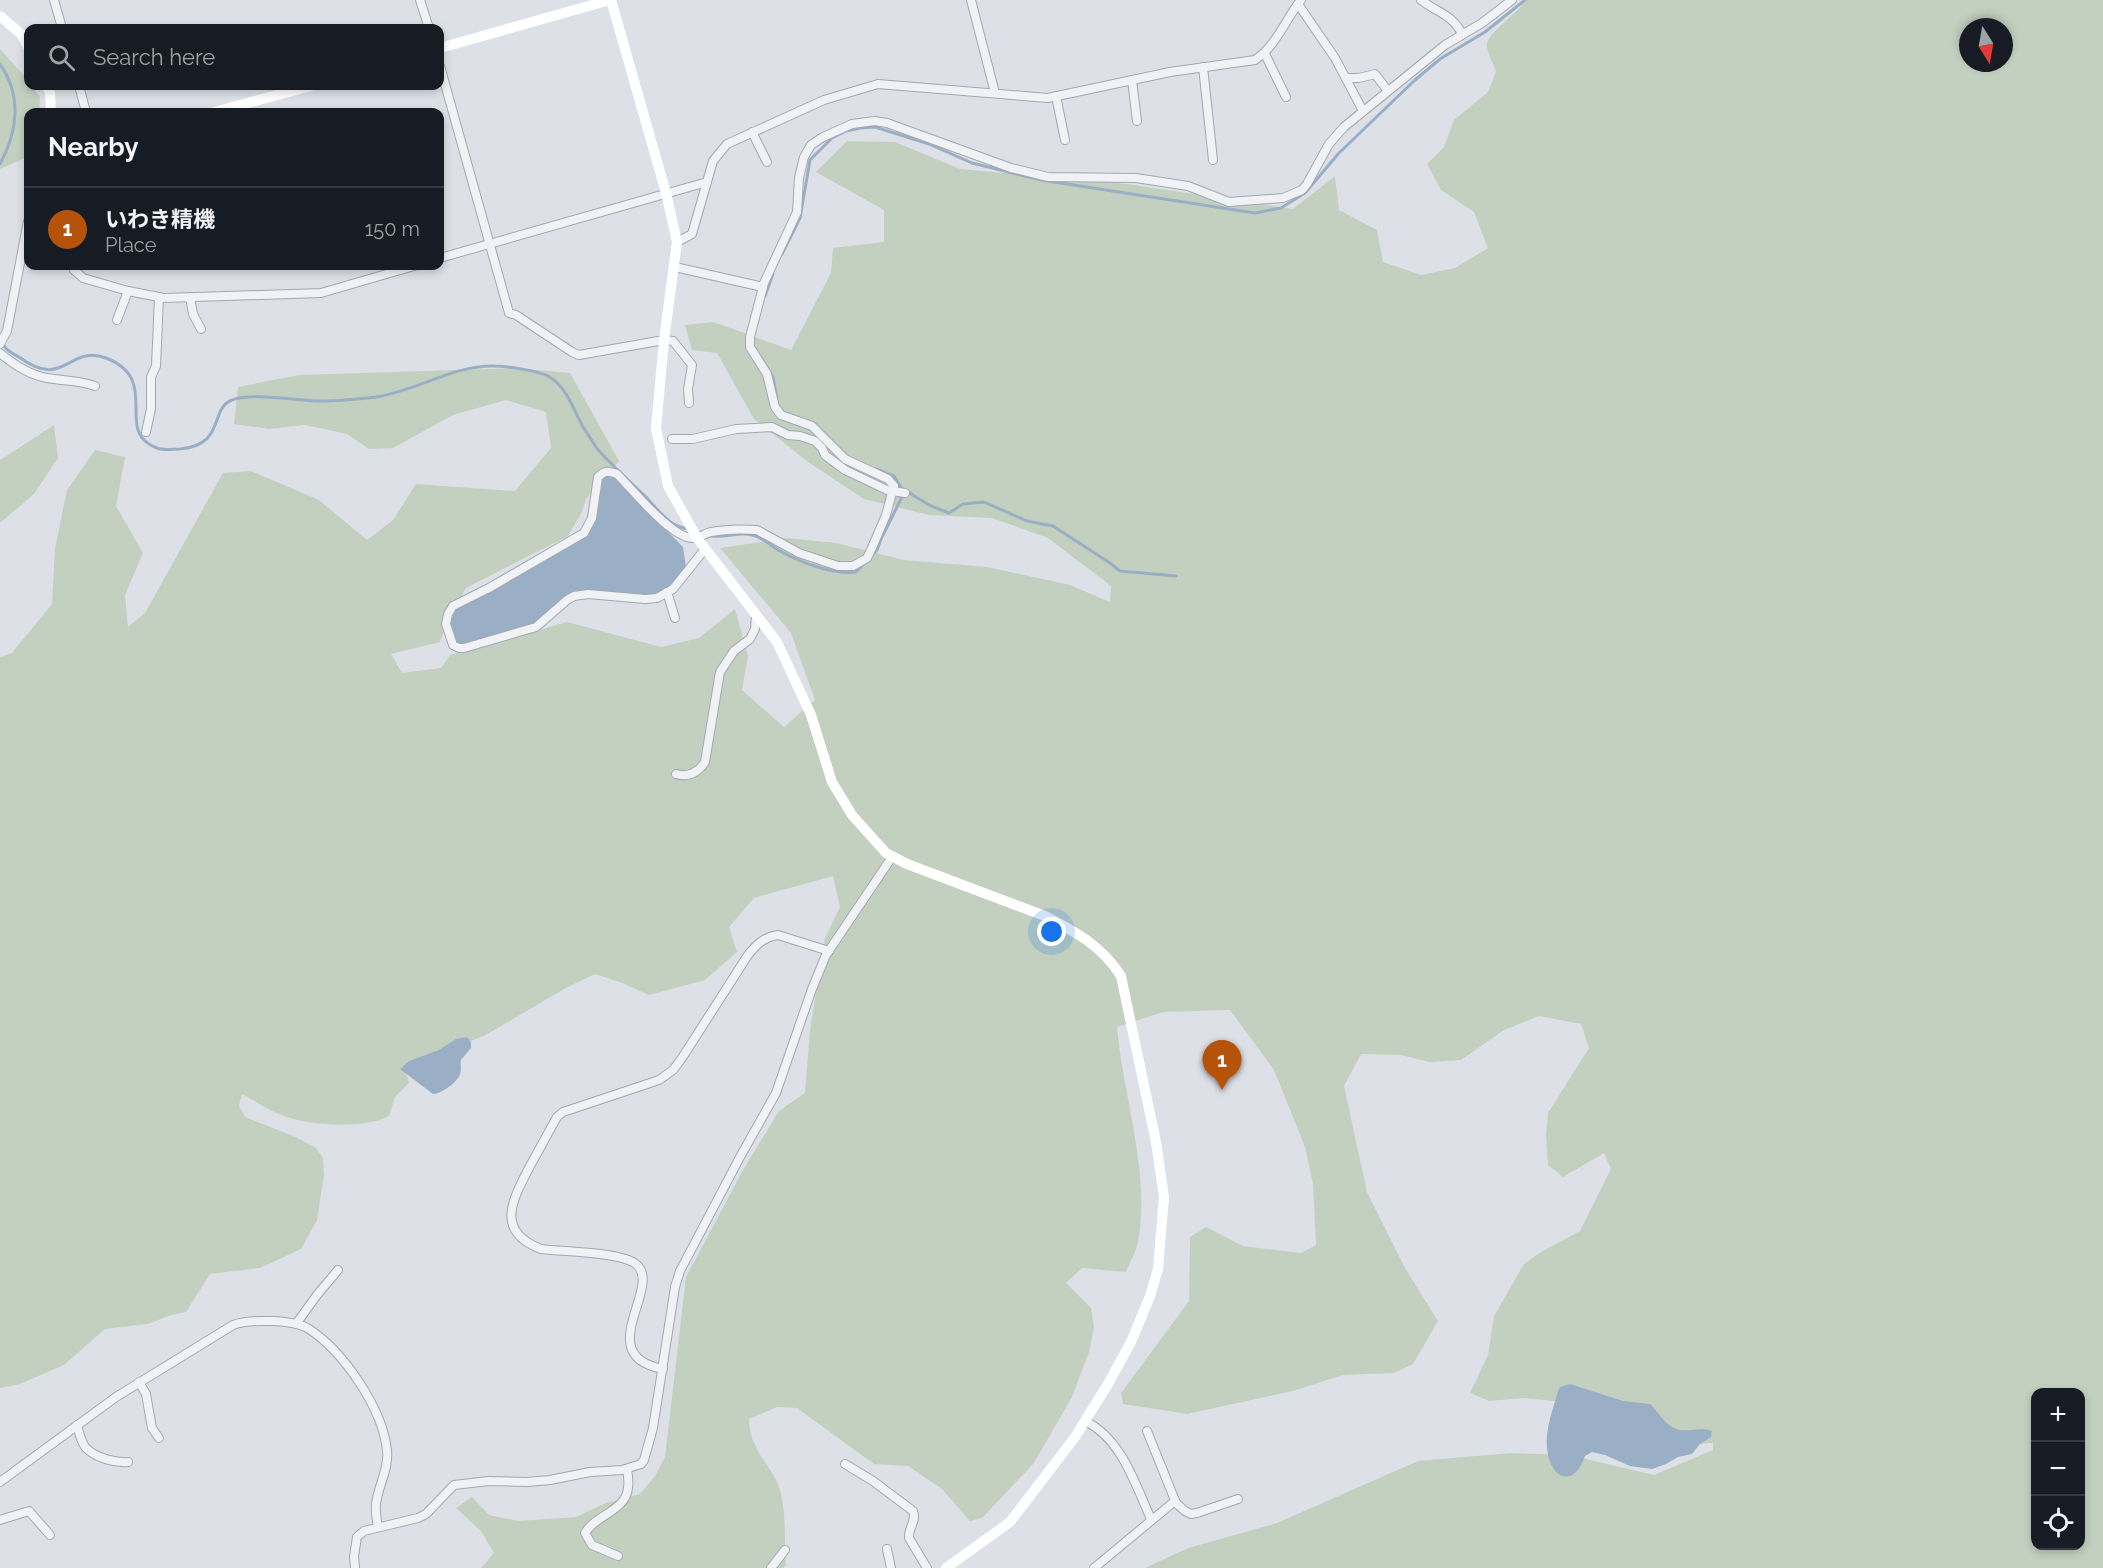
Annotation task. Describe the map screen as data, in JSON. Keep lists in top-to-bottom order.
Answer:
{
  "north": "bottom",
  "page": {
    "search": "Search here",
    "heading": "Nearby",
    "list": [
      {
        "mark": "1",
        "name": "いわき精機",
        "note": "Place",
        "value": "150 m"
      }
    ],
    "pins": "1",
    "map_buttons": ["+", "−"]
  }
}
